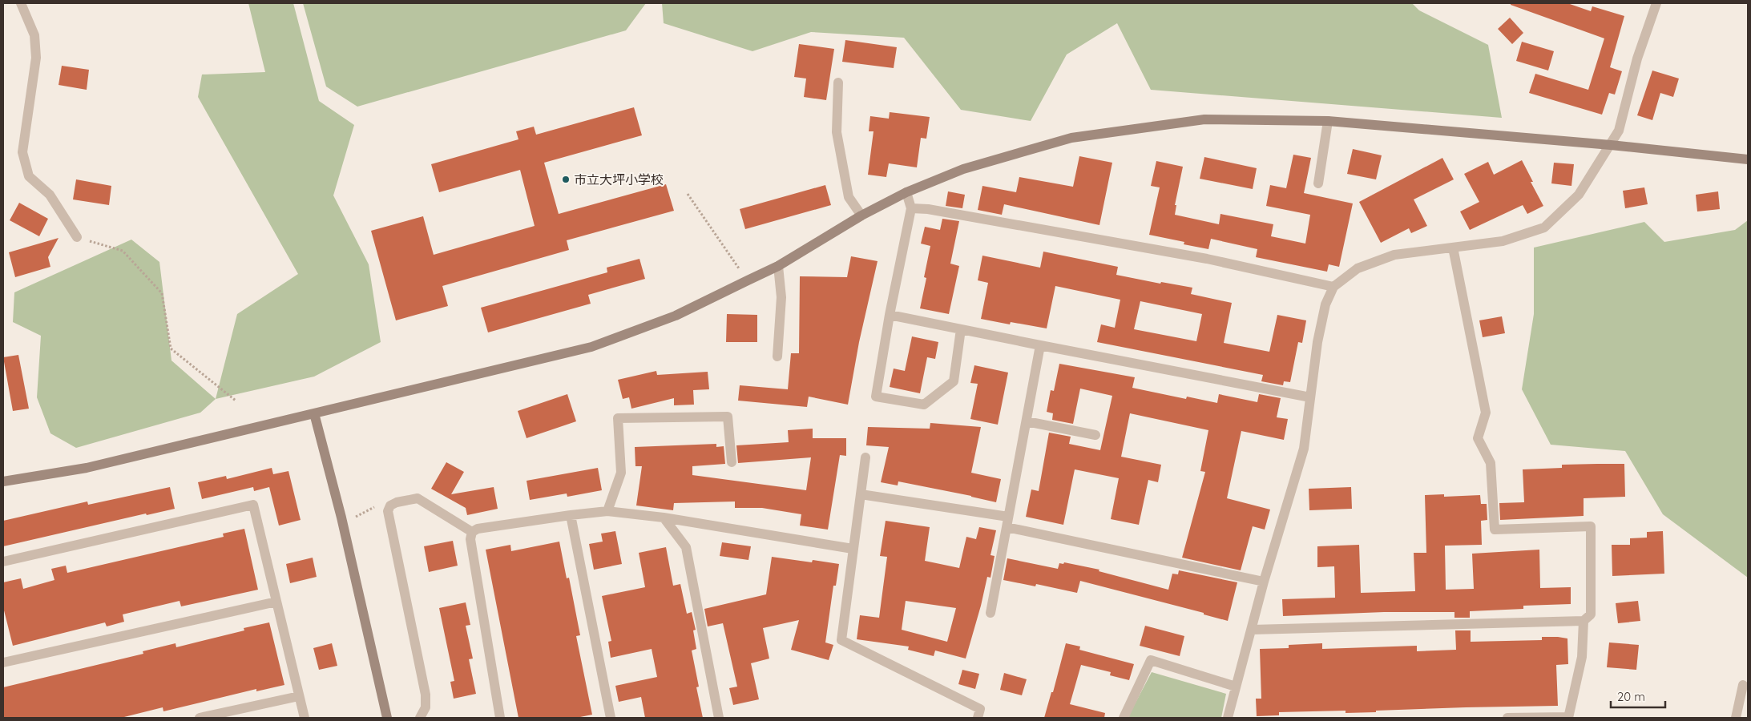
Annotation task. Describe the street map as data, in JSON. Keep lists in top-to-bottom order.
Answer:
{
  "places": ["市立大坪小学校"],
  "scale_bar": "20 m"
}
